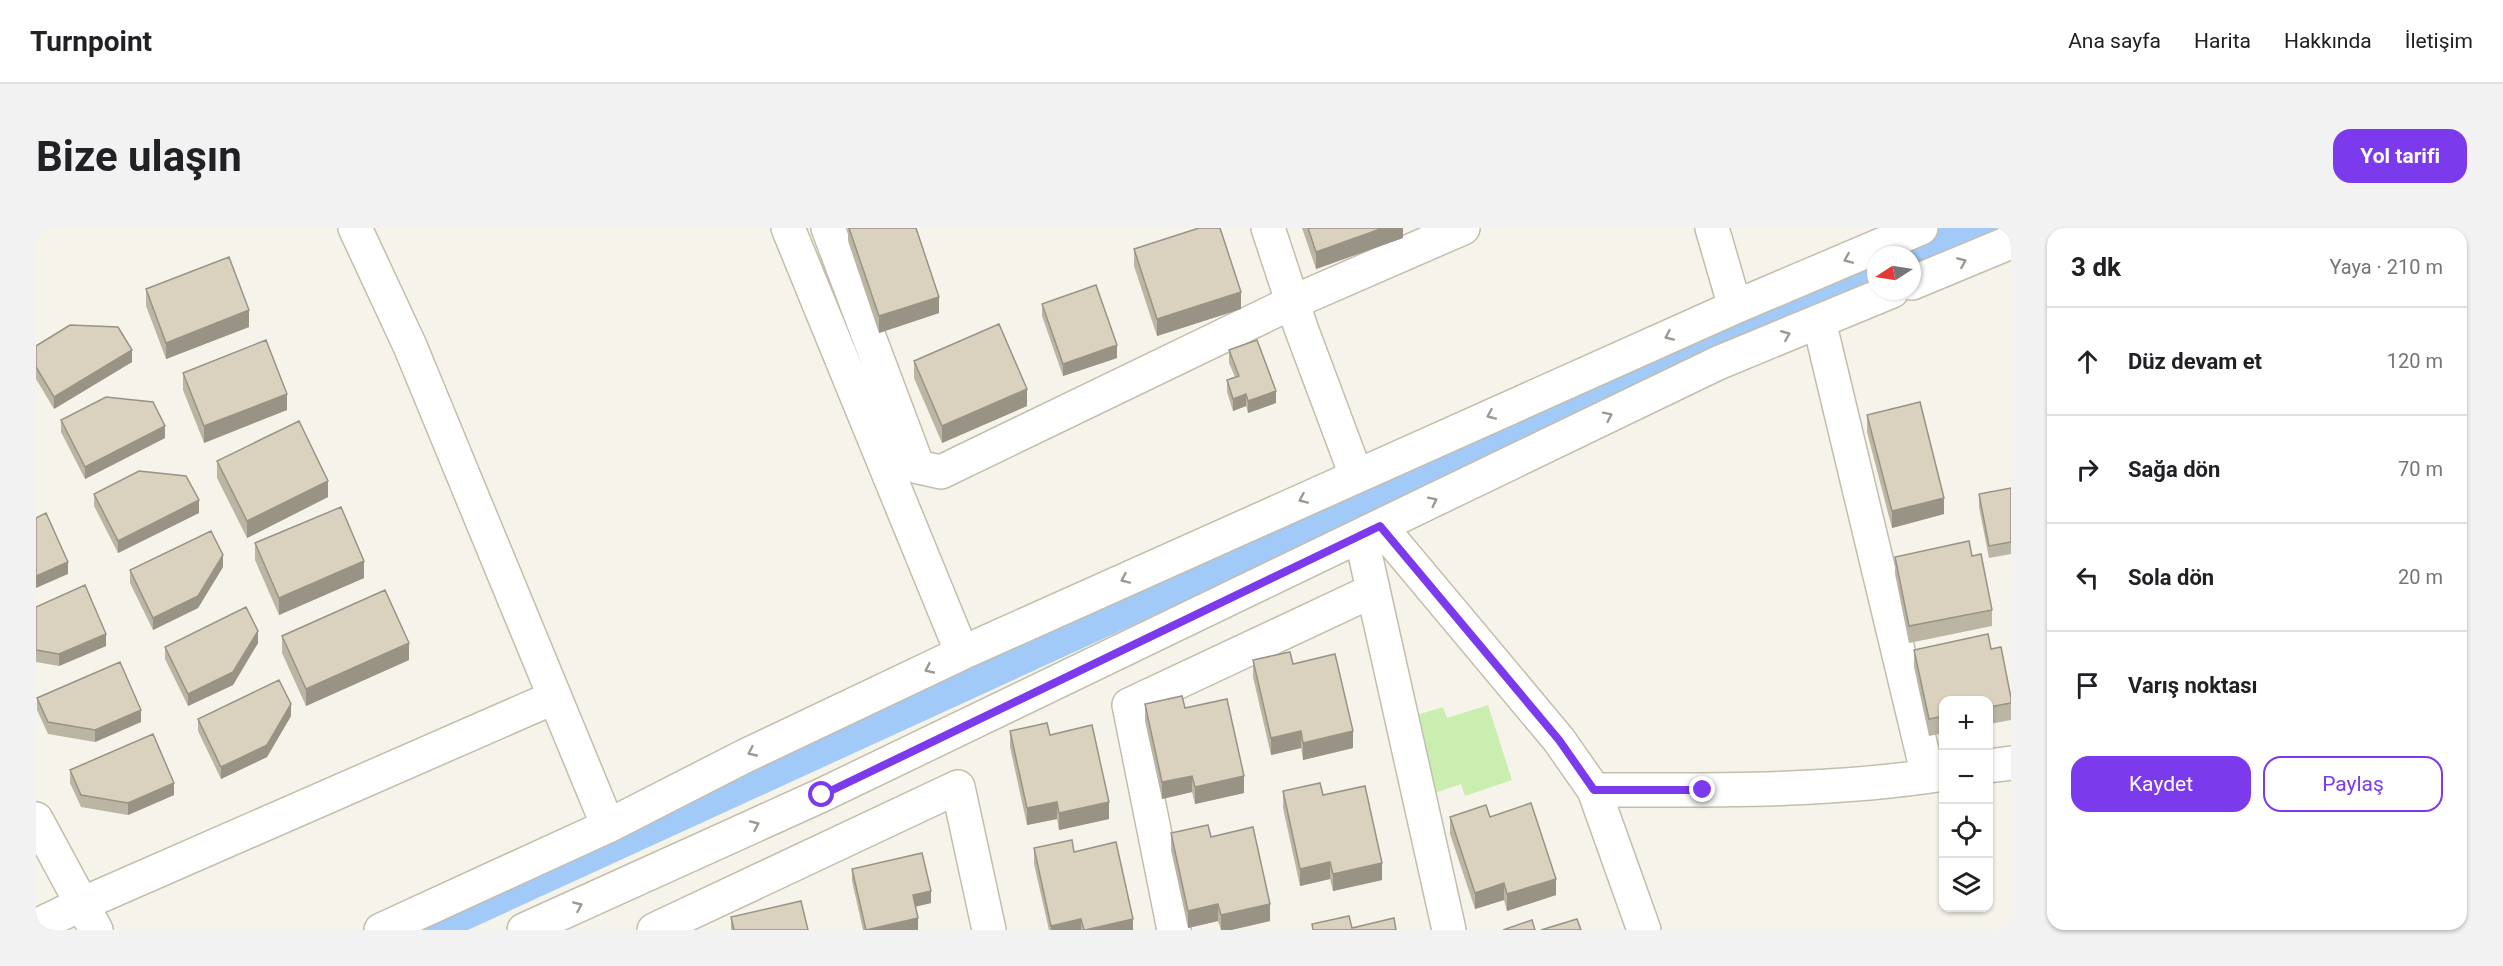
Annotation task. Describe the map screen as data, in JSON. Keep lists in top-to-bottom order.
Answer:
{
  "north": "left",
  "page": {
    "header": "Turnpoint",
    "nav": [
      "Ana sayfa",
      "Harita",
      "Hakkında",
      "İletişim"
    ],
    "buttons": [
      "Yol tarifi",
      ["Kaydet", "Paylaş"]
    ],
    "title": "Bize ulaşın",
    "heading": ["3 dk", "Yaya · 210 m"],
    "list": [
      ["Düz devam et", "120 m"],
      ["Sağa dön", "70 m"],
      ["Sola dön", "20 m"],
      "Varış noktası"
    ],
    "map_buttons": ["+", "−"]
  }
}
